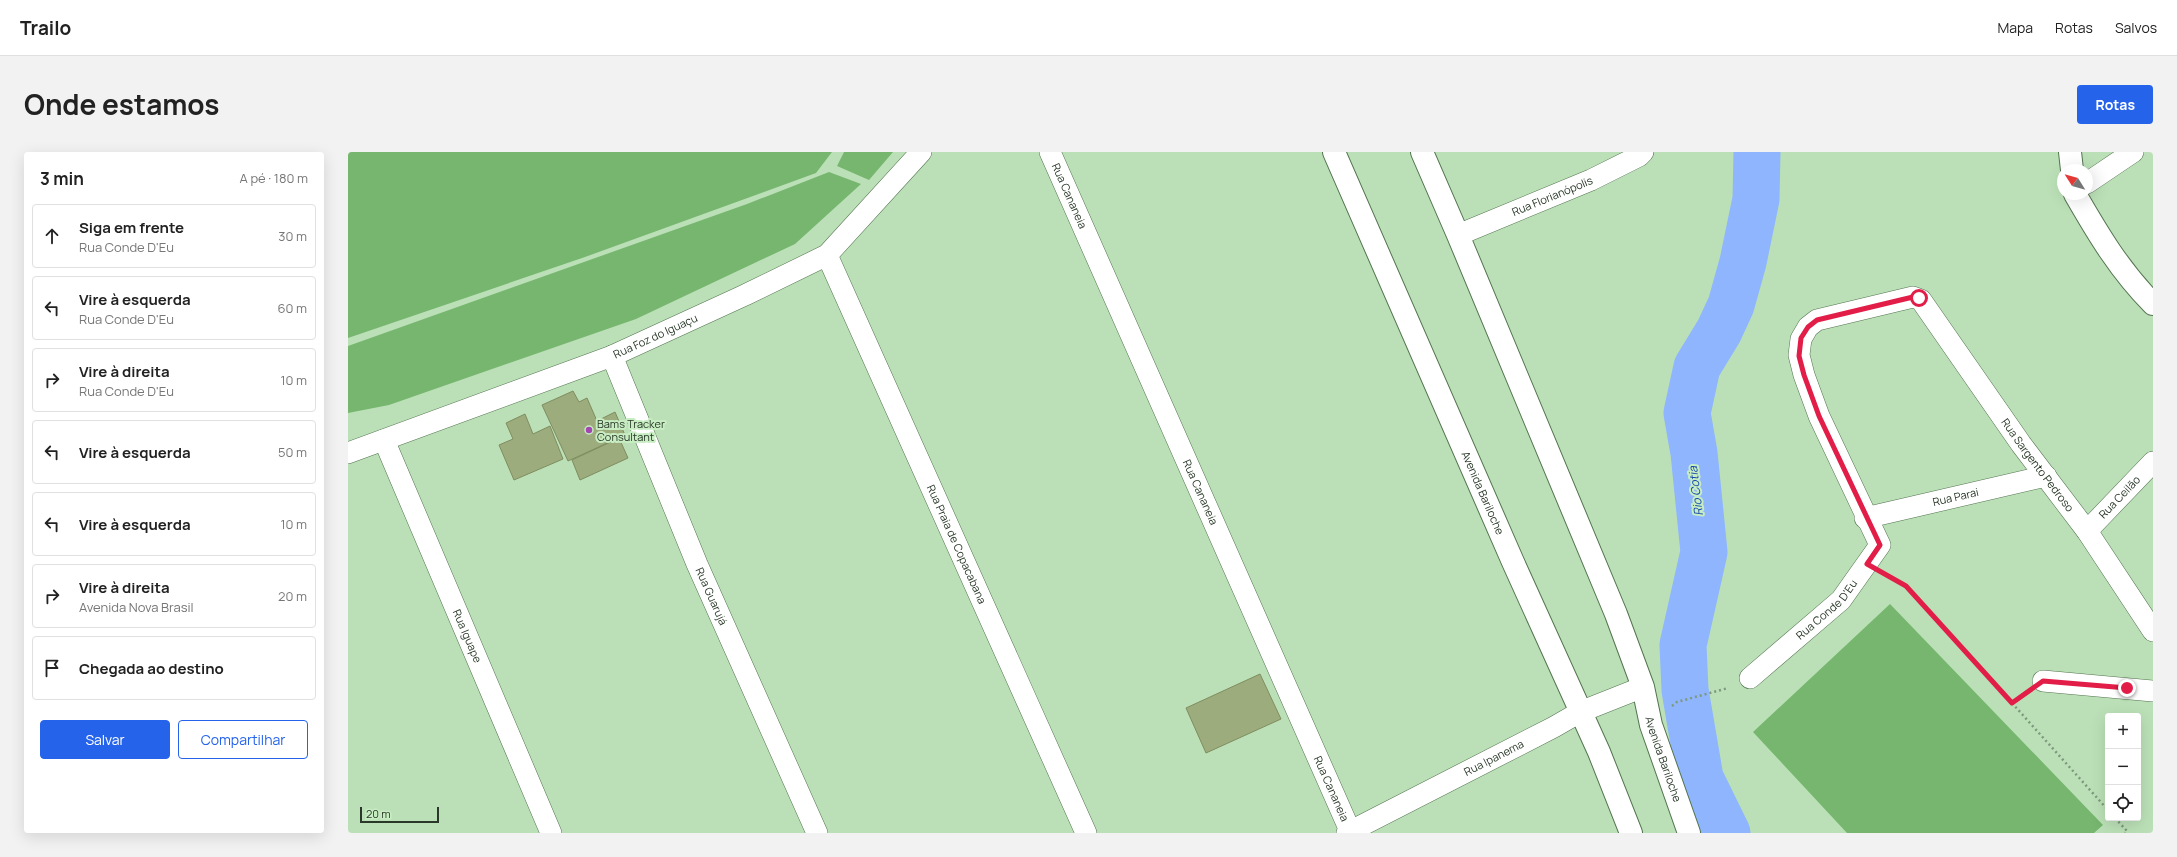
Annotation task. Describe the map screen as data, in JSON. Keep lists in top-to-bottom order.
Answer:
{
  "streets": {
    "main road": ["Avenida Bariloche"],
    "street": [
      "Rua Cananeia",
      "Rua Florianópolis",
      "Rua Foz do Iguaçu",
      "Rua Sargento Pedroso",
      "Rua Parai",
      "Rua Ceilão",
      "Rua Praia de Copacabana",
      "Rua Guarujá",
      "Rua Conde D'Eu",
      "Rua Iguape",
      "Rua Ipanema"
    ]
  },
  "crossings": [
    ["Rua Cananeia", "Rua Ipanema"],
    ["Rua Florianópolis", "Avenida Bariloche"],
    ["Rua Foz do Iguaçu", "Rua Praia de Copacabana"],
    ["Rua Foz do Iguaçu", "Rua Guarujá"],
    ["Rua Foz do Iguaçu", "Rua Iguape"],
    ["Rua Sargento Pedroso", "Rua Parai"],
    ["Rua Sargento Pedroso", "Rua Ceilão"],
    ["Rua Sargento Pedroso", "Rua Conde D'Eu"],
    ["Avenida Bariloche", "Rua Ipanema"],
    ["Rua Parai", "Rua Conde D'Eu"]
  ],
  "water": ["Rio Cotia"],
  "places": ["Bams Tracker Consultant"],
  "scale_bar": "20 m",
  "north": "top left",
  "page": {
    "header": "Trailo",
    "nav": ["Mapa", "Rotas", "Salvos"],
    "title": "Onde estamos",
    "buttons": [
      "Rotas",
      ["Salvar", "Compartilhar"]
    ],
    "heading": ["3 min", "A pé · 180 m"],
    "list": [
      ["Siga em frente", "Rua Conde D'Eu", "30 m"],
      ["Vire à esquerda", "Rua Conde D'Eu", "60 m"],
      ["Vire à direita", "Rua Conde D'Eu", "10 m"],
      ["Vire à esquerda", "50 m"],
      ["Vire à esquerda", "10 m"],
      ["Vire à direita", "Avenida Nova Brasil", "20 m"],
      "Chegada ao destino"
    ],
    "map_buttons": ["+", "−"],
    "scale": "20 m"
  }
}
